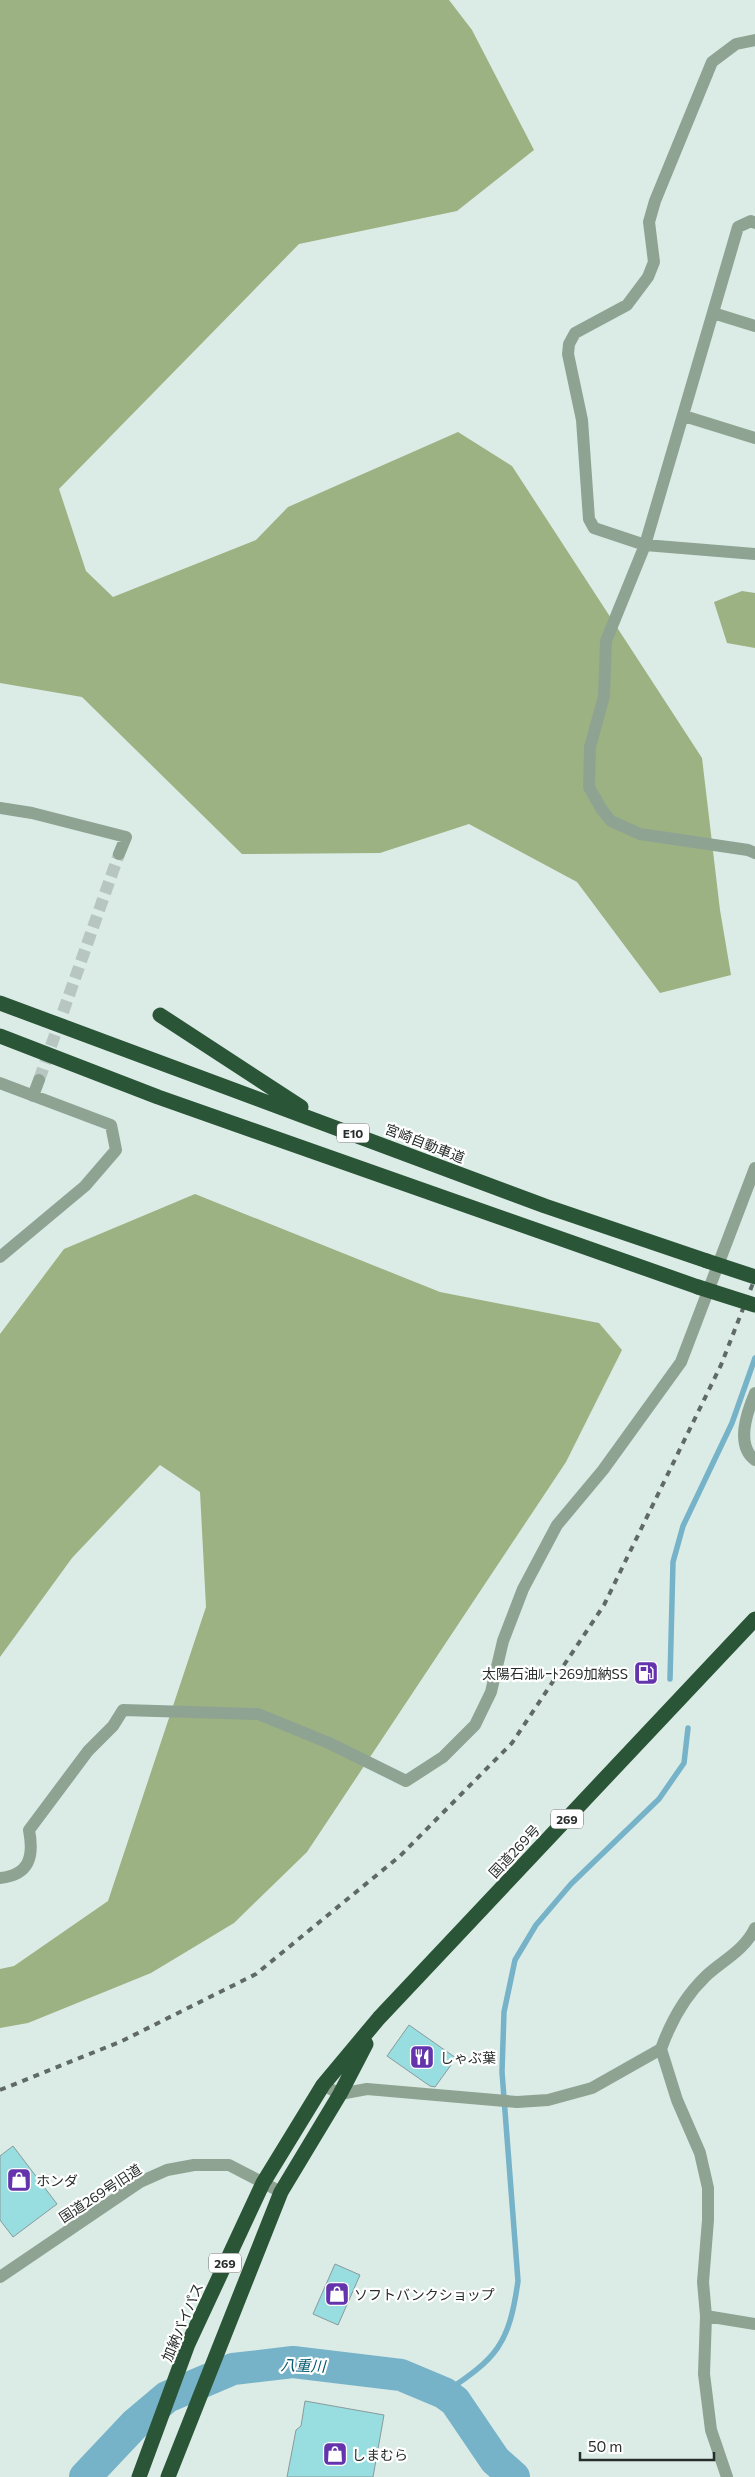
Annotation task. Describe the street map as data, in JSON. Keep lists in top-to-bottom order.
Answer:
{
  "streets": {
    "highway": [
      "E10",
      "宮崎自動車道",
      "269",
      "国道269号",
      "加納バイパス"
    ],
    "street": ["国道269号旧道"]
  },
  "crossings": [
    ["269", "国道269号"],
    ["269", "国道269号旧道"],
    ["国道269号", "国道269号旧道"],
    ["国道269号", "加納バイパス"],
    ["国道269号旧道", "加納バイパス"]
  ],
  "water": ["八重川"],
  "places": {
    "fuel station": ["太陽石油ﾙｰﾄ269加納SS"],
    "restaurant": ["しゃぶ葉"],
    "shop": ["ホンダ", "ソフトバンクショップ", "しまむら"]
  },
  "scale_bar": "50 m"
}
